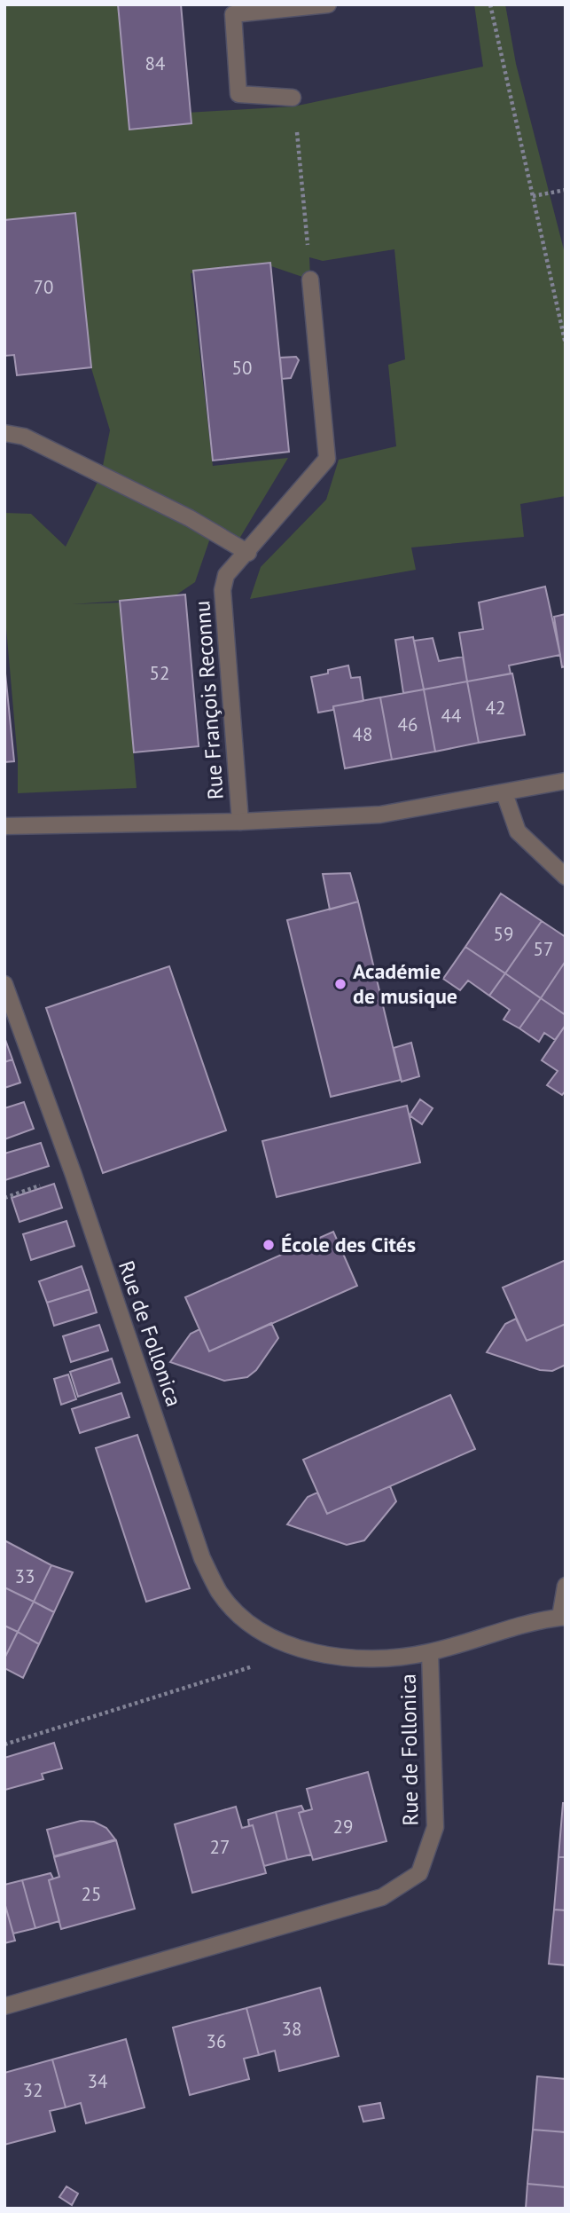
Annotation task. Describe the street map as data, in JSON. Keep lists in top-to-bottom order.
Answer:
{
  "streets": {
    "street": ["Rue François Reconnu", "Rue de Follonica"]
  },
  "places": ["Académie de musique", "École des Cités"],
  "house_numbers": [
    "84",
    "70",
    "50",
    "52",
    "42",
    "44",
    "46",
    "48",
    "59",
    "57",
    "33",
    "29",
    "27",
    "25",
    "38",
    "36",
    "34",
    "32"
  ]
}
